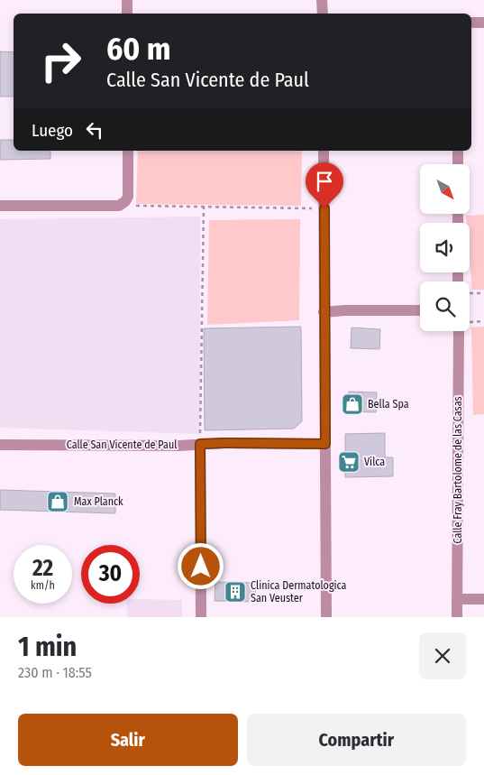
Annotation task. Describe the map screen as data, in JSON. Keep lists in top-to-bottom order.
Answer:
{
  "streets": {
    "street": ["Calle San Vicente de Paul", "Calle Fray Bartolome de las Casas"]
  },
  "places": {
    "shop": ["Bella Spa", "Max Planck"],
    "supermarket": ["Vilca"],
    "building": ["Clinica Dermatologica San Veuster"]
  },
  "north": "bottom right",
  "page": {
    "turn": ["60 m", "Calle San Vicente de Paul"],
    "then": "Luego",
    "speed": "22 km/h",
    "limit": "30",
    "heading": ["1 min", "230 m · 18:55"],
    "buttons": ["Salir", "Compartir"]
  }
}
